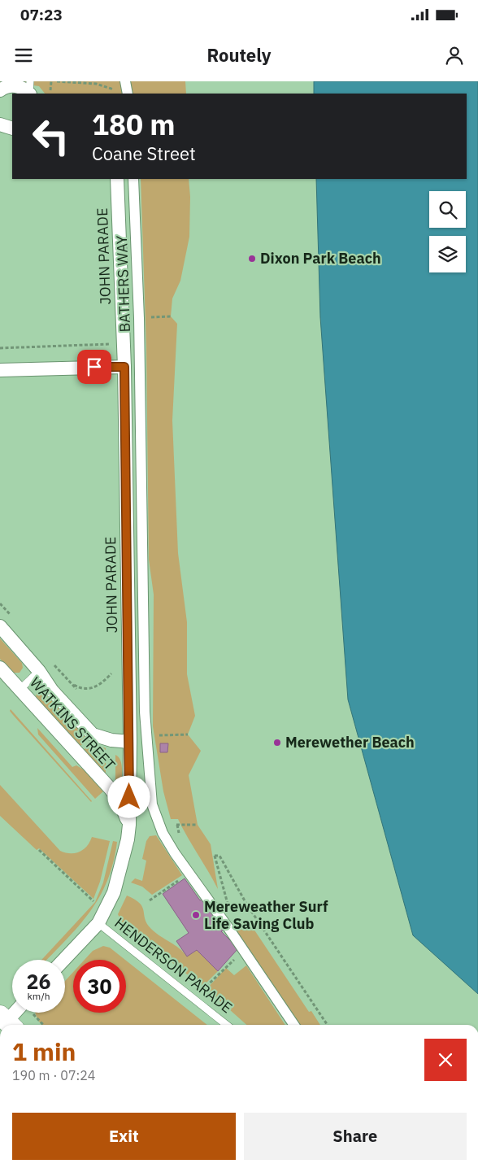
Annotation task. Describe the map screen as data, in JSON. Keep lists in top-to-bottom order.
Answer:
{
  "streets": {
    "street": ["JOHN PARADE", "BATHERS WAY", "WATKINS STREET"],
    "lane": ["HENDERSON PARADE"]
  },
  "crossings": [
    ["JOHN PARADE", "WATKINS STREET"],
    ["JOHN PARADE", "HENDERSON PARADE"]
  ],
  "places": ["Dixon Park Beach", "Merewether Beach", "Mereweather Surf Life Saving Club"],
  "page": {
    "status": "07:23",
    "header": "Routely",
    "turn": ["180 m", "Coane Street"],
    "speed": "26 km/h",
    "limit": "30",
    "heading": ["1 min", "190 m · 07:24"],
    "buttons": ["Exit", "Share"]
  }
}
